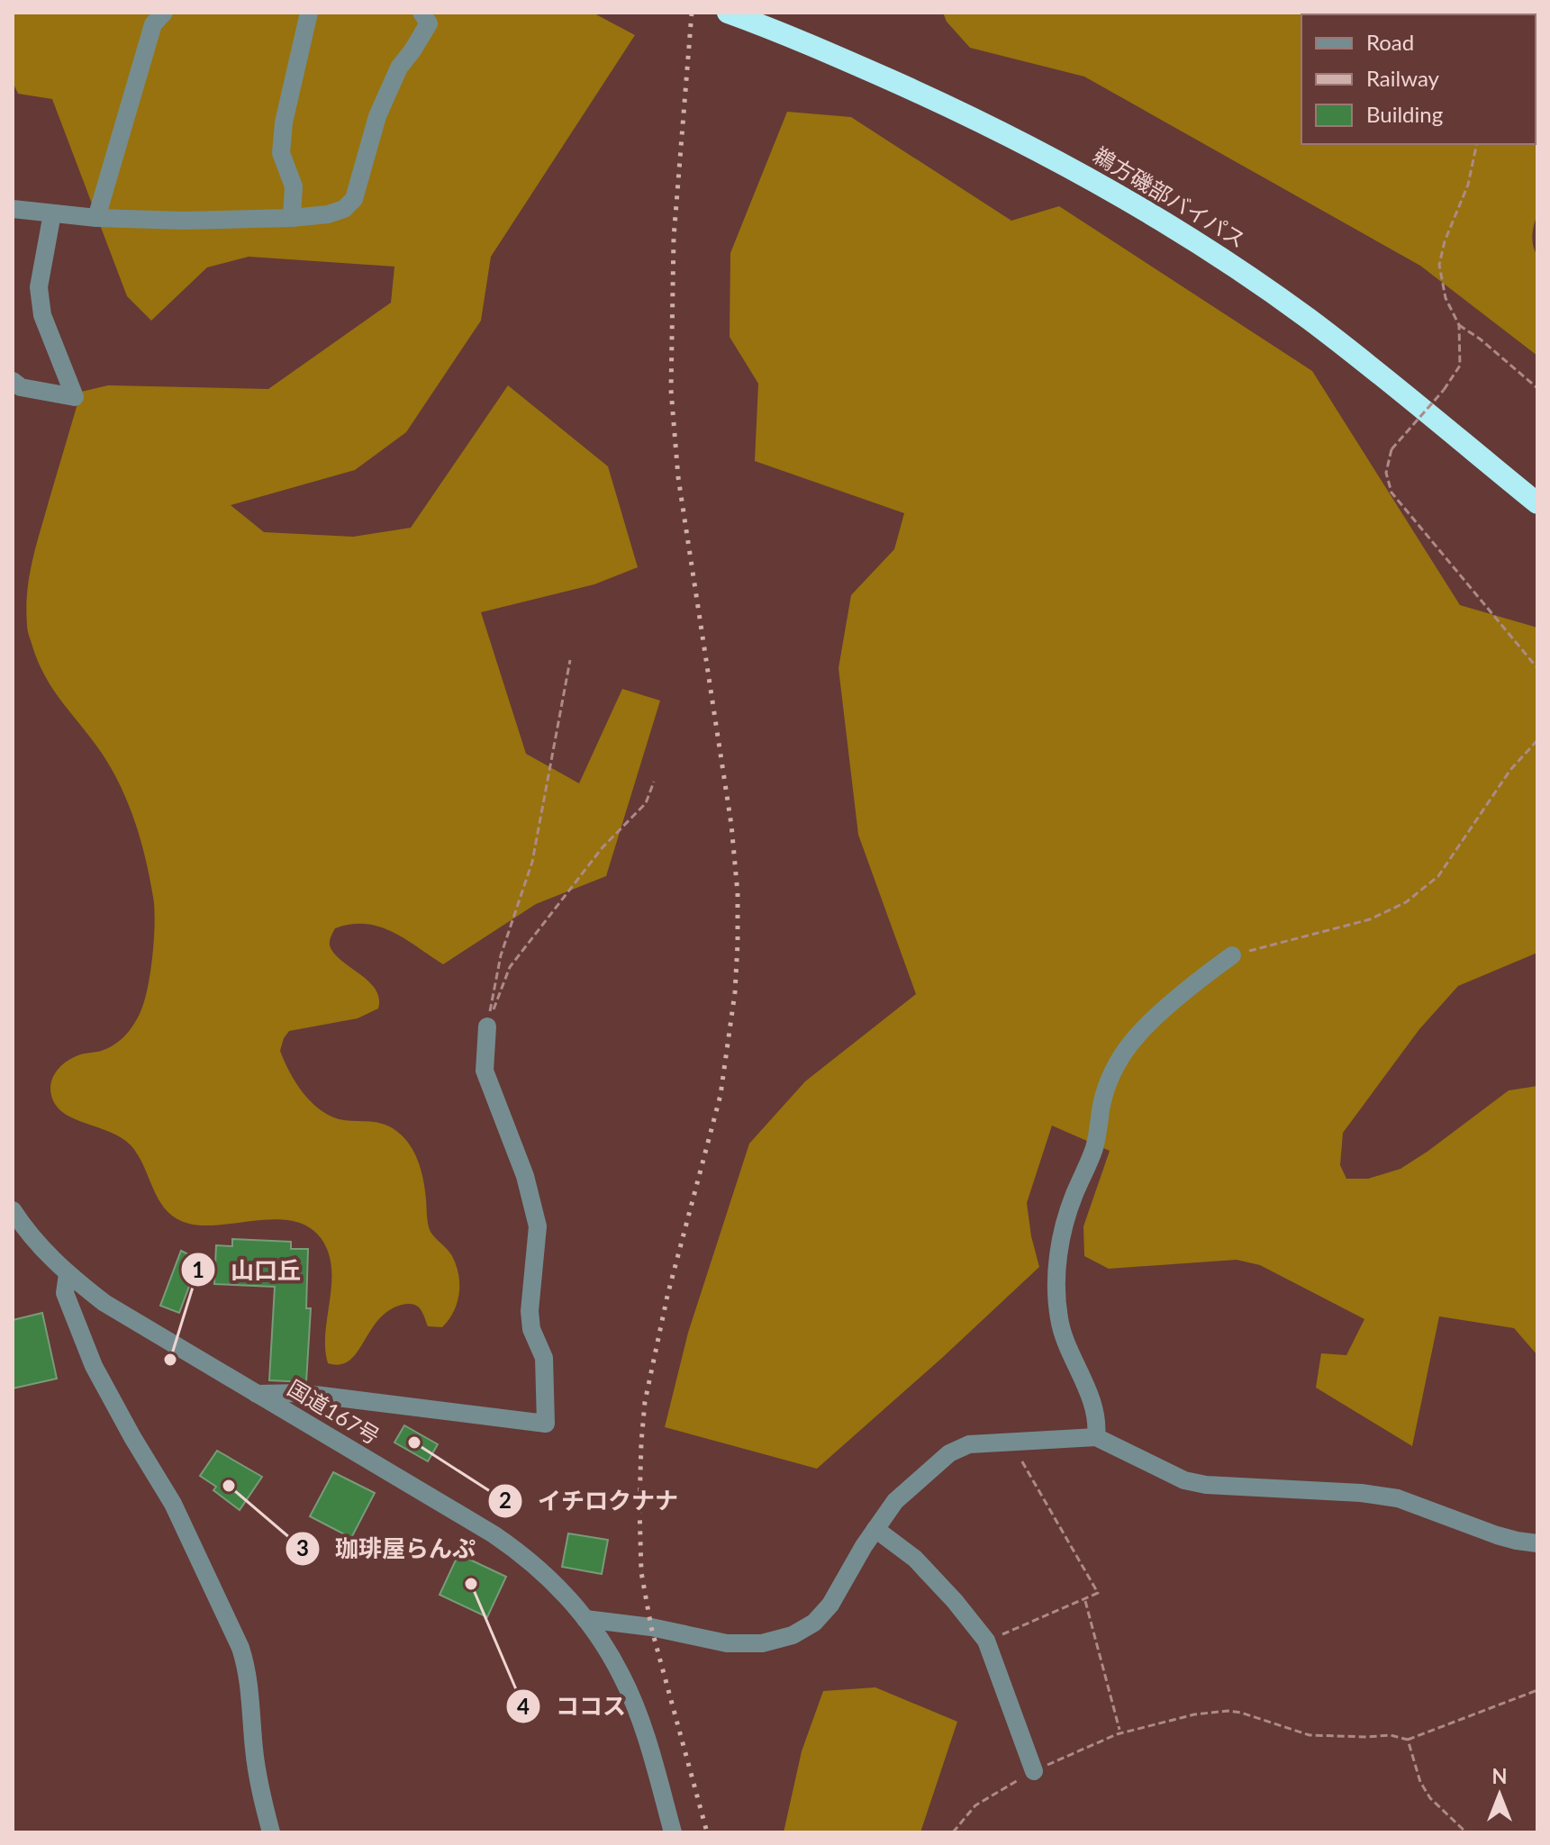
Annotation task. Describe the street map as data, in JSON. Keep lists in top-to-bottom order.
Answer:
{
  "streets": {
    "highway": ["鵜方磯部バイパス"],
    "street": ["国道167号"]
  },
  "places": [
    "山口丘",
    "イチロクナナ",
    "珈琲屋らんぷ",
    "ココス"
  ],
  "legend": ["Road", "Railway", "Building"],
  "north": "top"
}
